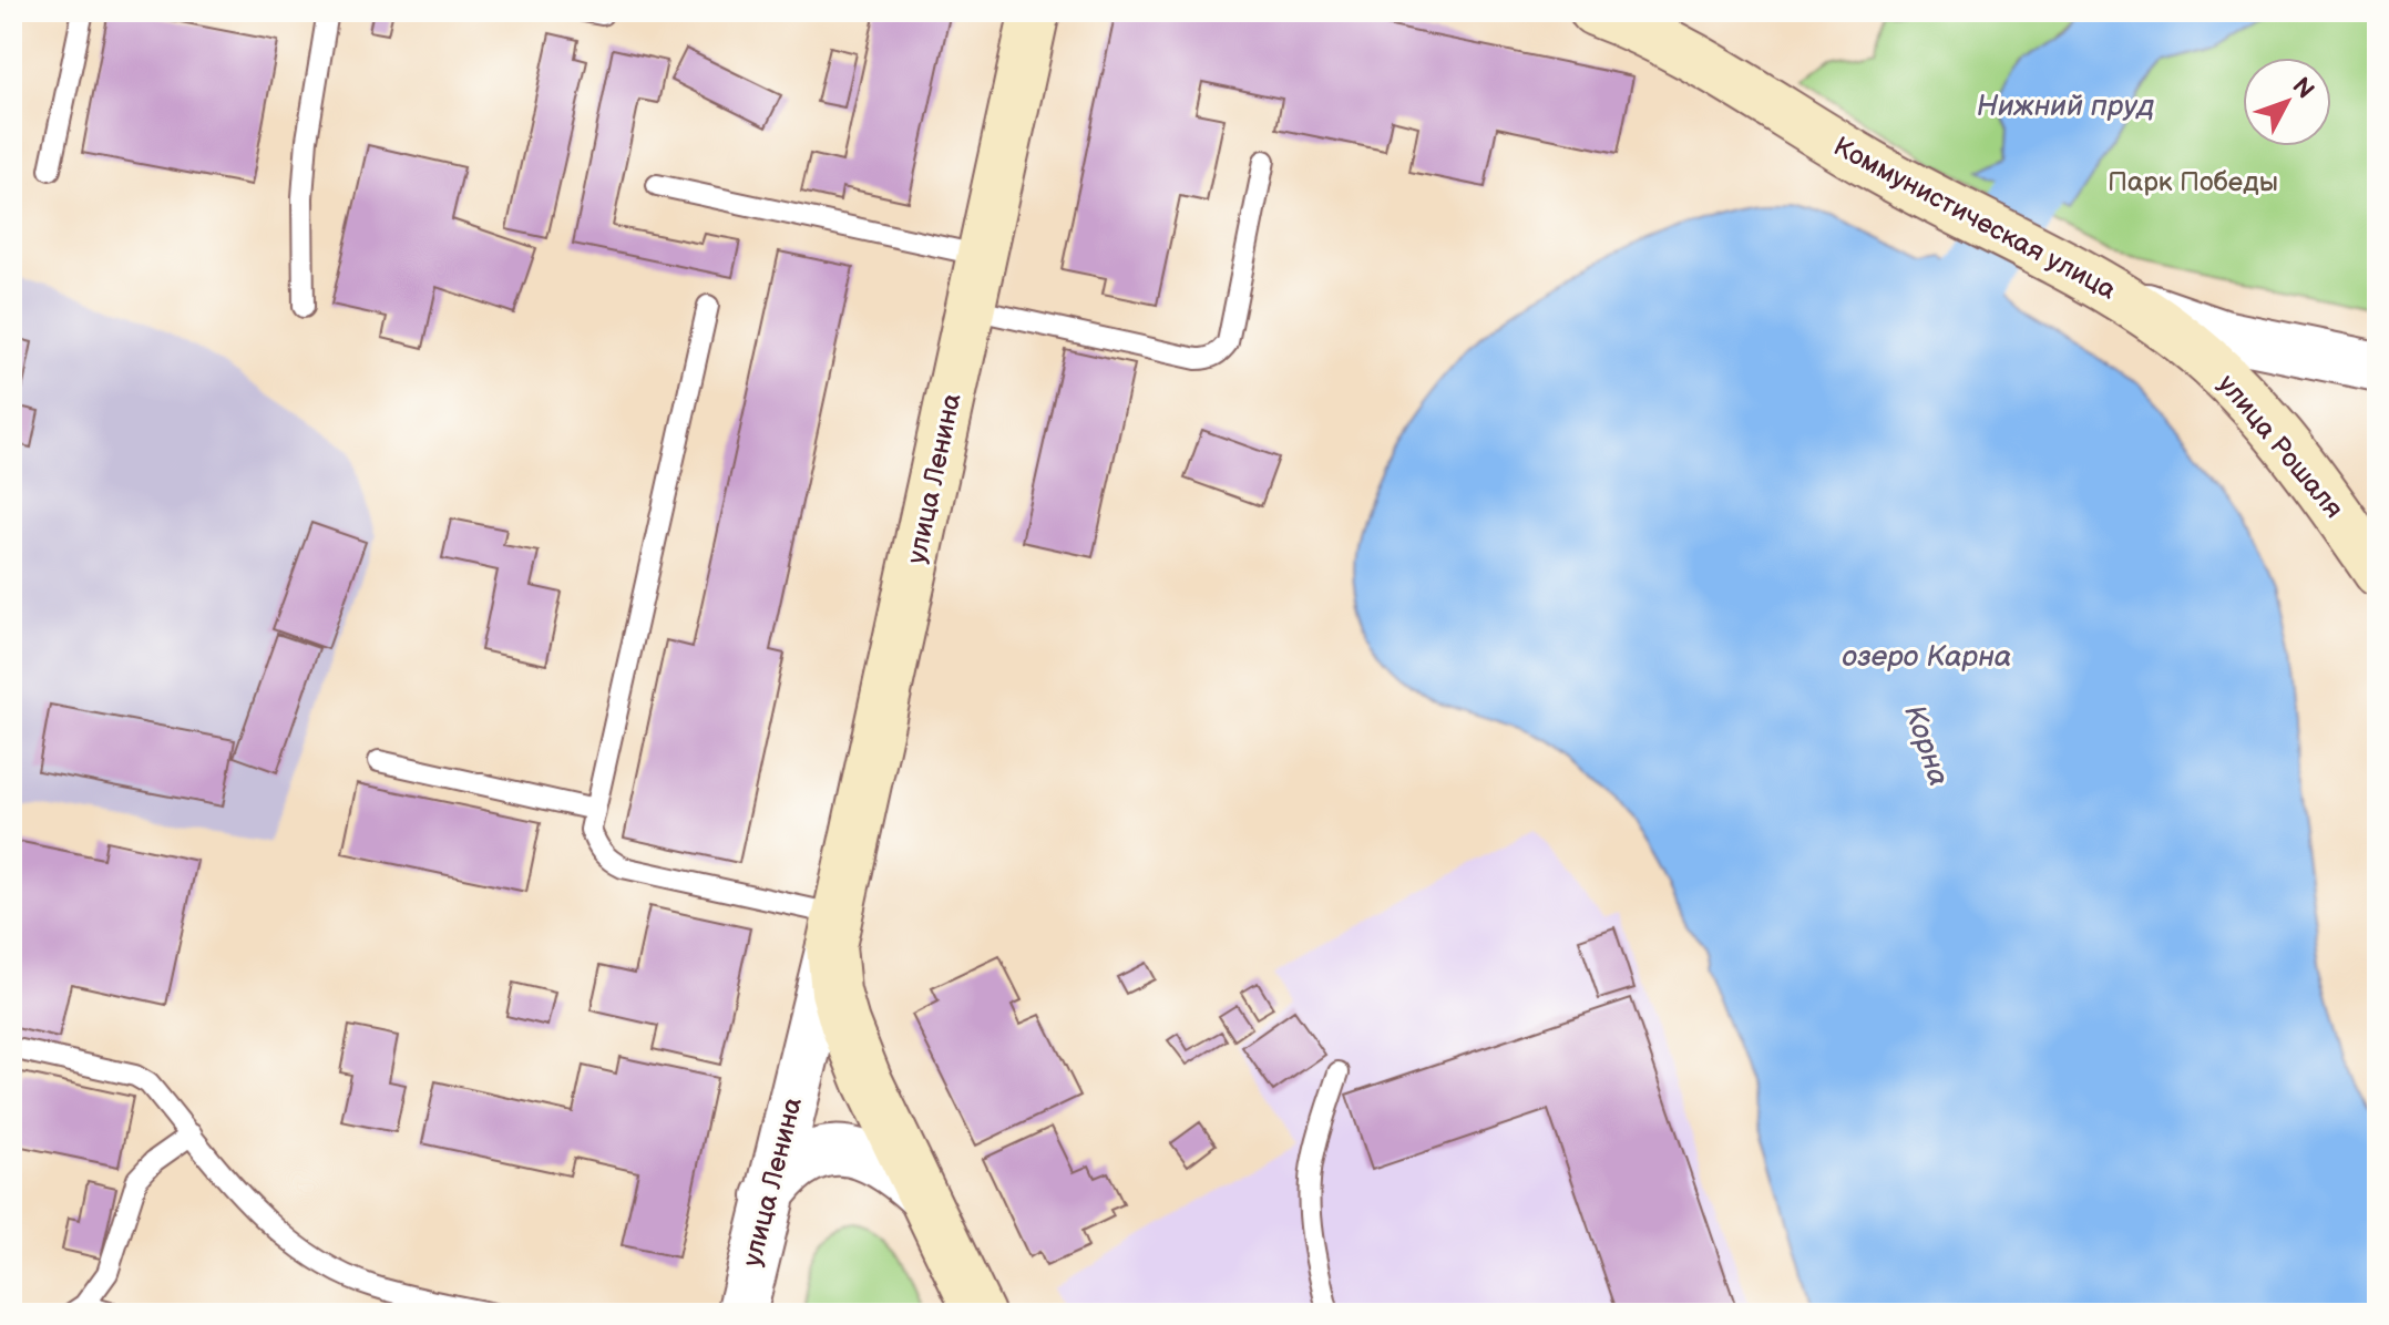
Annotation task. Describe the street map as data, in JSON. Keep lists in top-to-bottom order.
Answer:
{
  "streets": {
    "main road": ["Коммунистическая улица", "улица Рошаля", "улица Ленина"]
  },
  "crossings": [
    ["Коммунистическая улица", "улица Рошаля"]
  ],
  "water": ["Нижний пруд", "озеро Карна", "Корна"],
  "parks": ["Парк Победы"],
  "north": "top right"
}
